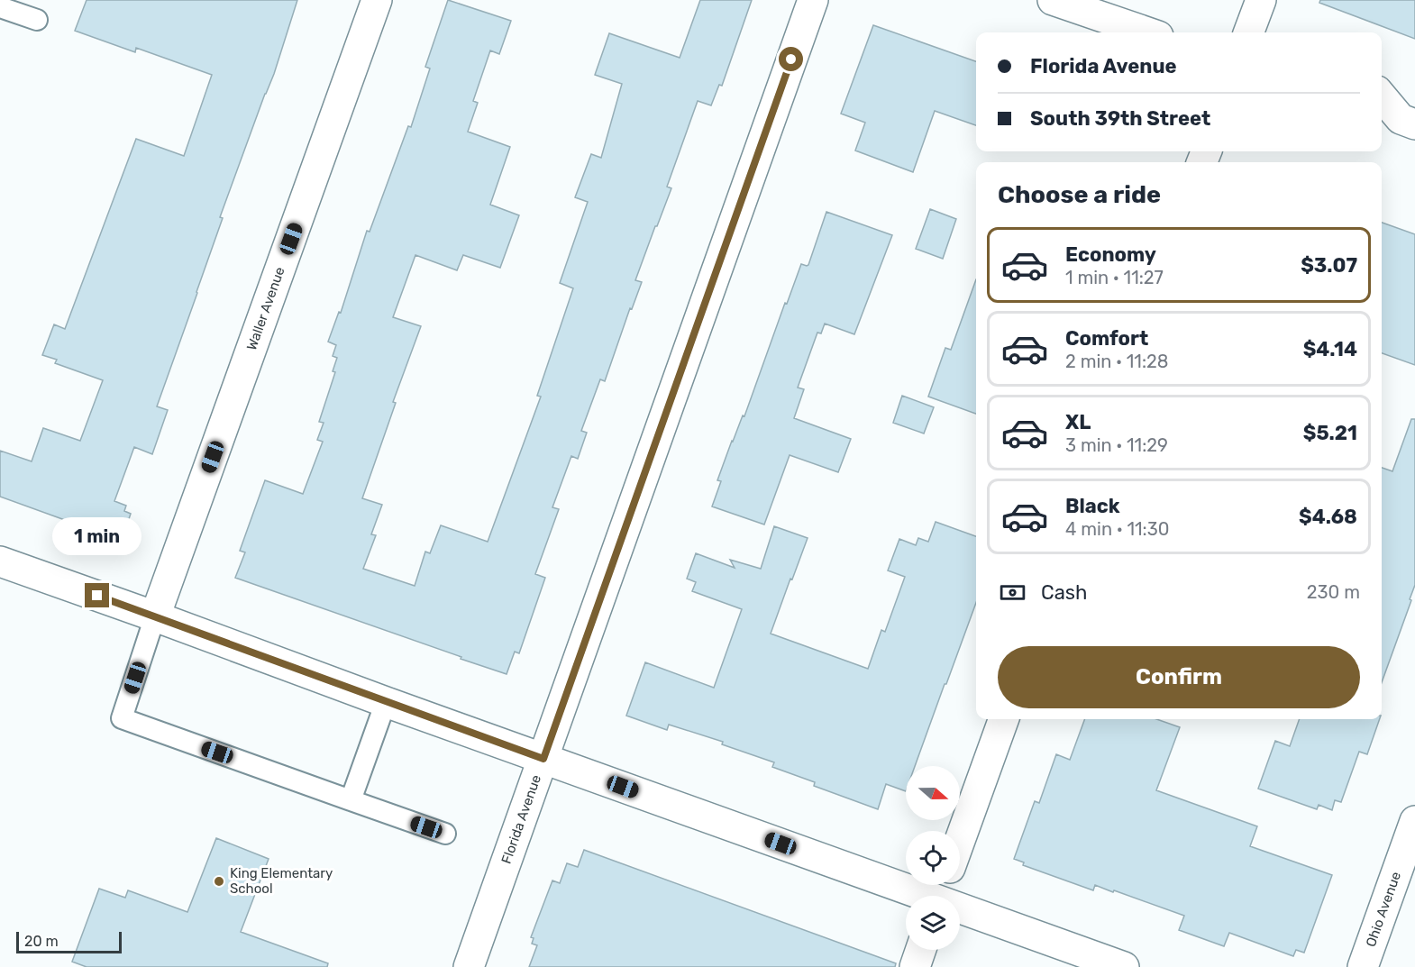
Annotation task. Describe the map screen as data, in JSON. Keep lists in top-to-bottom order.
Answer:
{
  "streets": {
    "street": ["Waller Avenue", "Florida Avenue", "Ohio Avenue"]
  },
  "places": ["King Elementary School"],
  "scale_bar": "20 m",
  "north": "right",
  "page": {
    "banner": ["Florida Avenue", "South 39th Street"],
    "heading": "Choose a ride",
    "list": [
      {
        "name": "Economy",
        "note": "1 min · 11:27",
        "value": "$3.07"
      },
      {
        "name": "Comfort",
        "note": "2 min · 11:28",
        "value": "$4.14"
      },
      {
        "name": "XL",
        "note": "3 min · 11:29",
        "value": "$5.21"
      },
      {
        "name": "Black",
        "note": "4 min · 11:30",
        "value": "$4.68"
      }
    ],
    "bubble": "1 min",
    "pay": ["Cash", "230 m"],
    "buttons": "Confirm",
    "scale": "20 m"
  }
}
